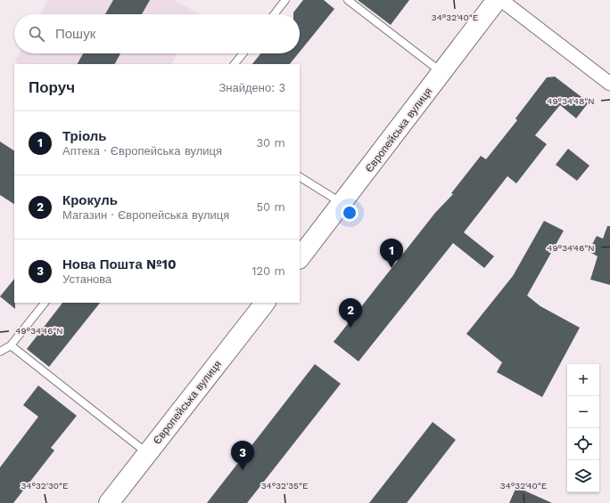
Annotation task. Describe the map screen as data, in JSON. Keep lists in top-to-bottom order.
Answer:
{
  "streets": {
    "main road": ["Європейська вулиця"]
  },
  "page": {
    "search": "Пошук",
    "heading": ["Поруч", "Знайдено: 3"],
    "list": [
      {
        "mark": "1",
        "name": "Тріоль",
        "note": "Аптека · Європейська вулиця",
        "value": "30 m"
      },
      {
        "mark": "2",
        "name": "Крокуль",
        "note": "Магазин · Європейська вулиця",
        "value": "50 m"
      },
      {
        "mark": "3",
        "name": "Нова Пошта №10",
        "note": "Установа",
        "value": "120 m"
      }
    ],
    "pins": ["1", "2", "3"],
    "map_buttons": ["+", "−"]
  },
  "coordinates": [
    "34°32'40\"E",
    "49°34'48\"N",
    "49°34'46\"N",
    "34°32'30\"E",
    "34°32'35\"E"
  ]
}
